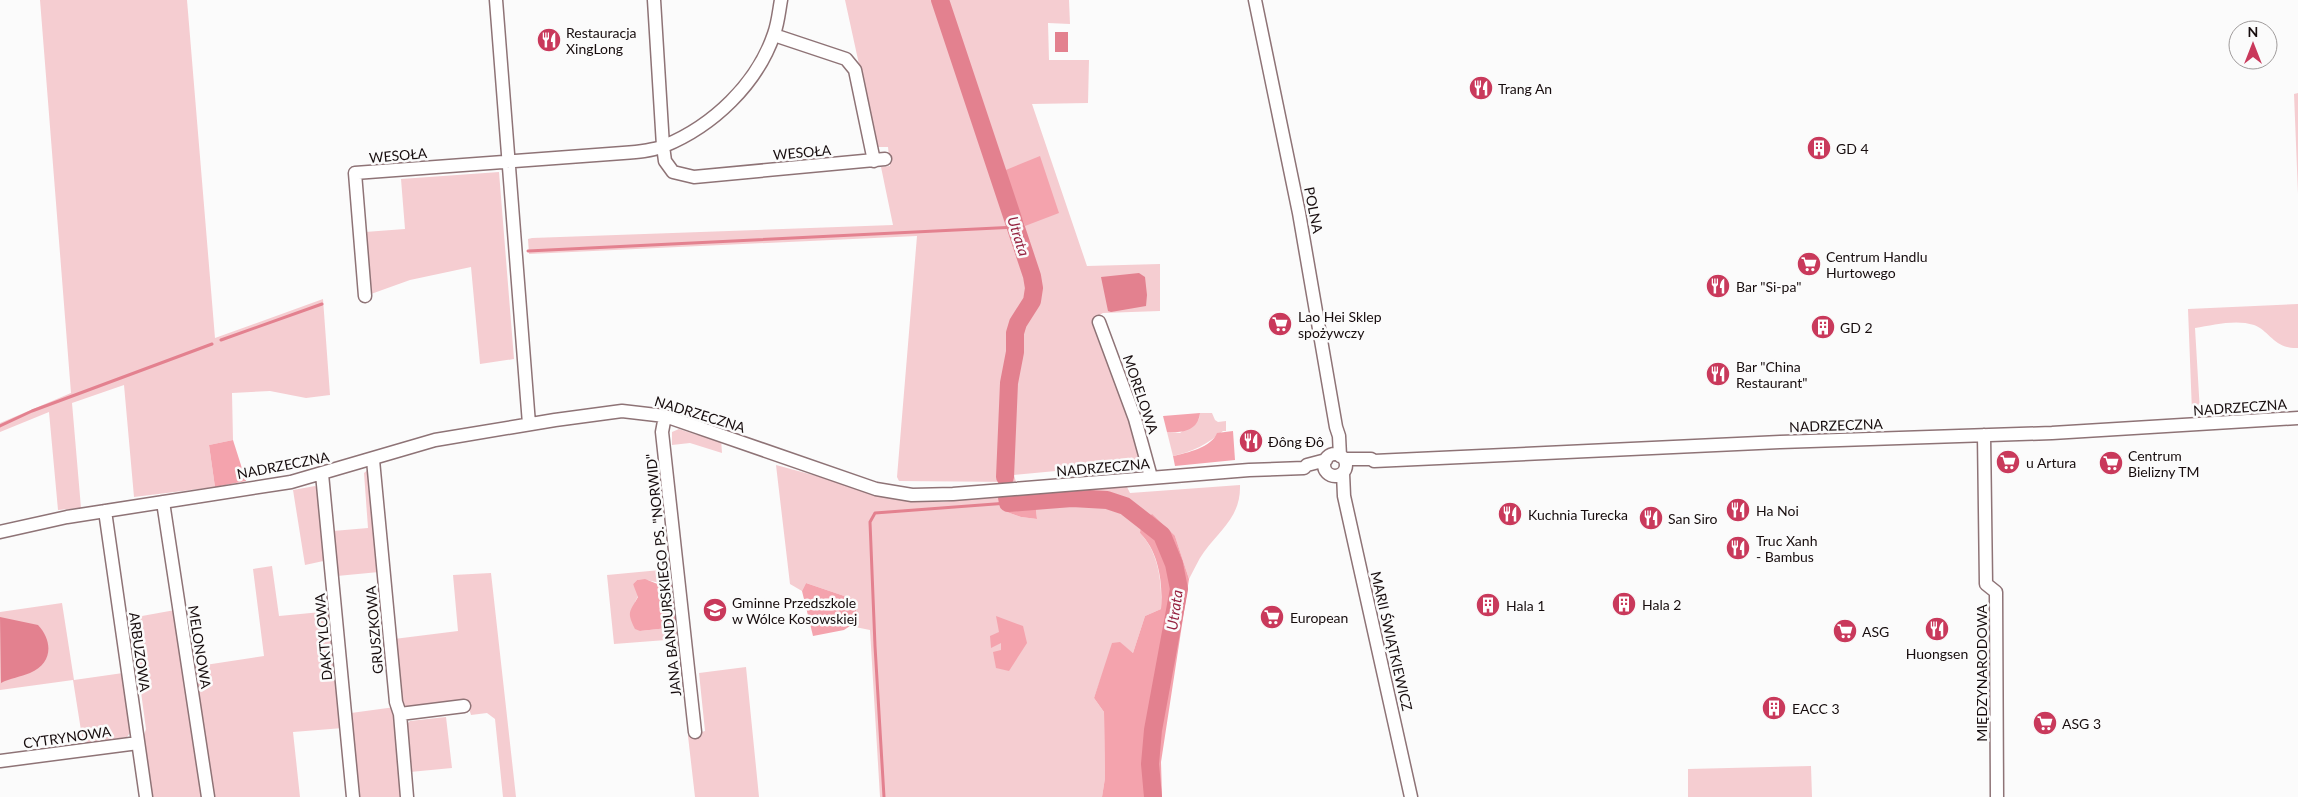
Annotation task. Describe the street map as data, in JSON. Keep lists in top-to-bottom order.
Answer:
{
  "streets": {
    "street": [
      "WESOŁA",
      "POLNA",
      "MORELOWA",
      "NADRZECZNA",
      "JANA BANDURSKIEGO PS. \"NORWID\"",
      "GRUSZKOWA",
      "DAKTYLOWA",
      "MARII ŚWIĄTKIEWICZ",
      "MELONOWA",
      "ARBUZOWA",
      "MIĘDZYNARODOWA",
      "CYTRYNOWA"
    ]
  },
  "crossings": [
    ["POLNA", "NADRZECZNA"],
    ["POLNA", "MARII ŚWIĄTKIEWICZ"],
    ["MORELOWA", "NADRZECZNA"],
    ["NADRZECZNA", "JANA BANDURSKIEGO PS. \"NORWID\""],
    ["NADRZECZNA", "GRUSZKOWA"],
    ["NADRZECZNA", "DAKTYLOWA"],
    ["NADRZECZNA", "MARII ŚWIĄTKIEWICZ"],
    ["NADRZECZNA", "MELONOWA"],
    ["NADRZECZNA", "ARBUZOWA"],
    ["NADRZECZNA", "MIĘDZYNARODOWA"],
    ["ARBUZOWA", "CYTRYNOWA"]
  ],
  "water": ["Utrata"],
  "places": {
    "restaurant": [
      "Restauracja XingLong",
      "Trang An",
      "Bar \"Si-pa\"",
      "Bar \"China Restaurant\"",
      "Đông Đô",
      "Ha Noi",
      "Kuchnia Turecka",
      "San Siro",
      "Truc Xanh - Bambus",
      "Huongsen"
    ],
    "building": [
      "GD 4",
      "GD 2",
      "Hala 2",
      "Hala 1",
      "EACC 3"
    ],
    "supermarket": [
      "Centrum Handlu Hurtowego",
      "Lao Hei Sklep spożywczy",
      "u Artura",
      "Centrum Bielizny TM",
      "European",
      "ASG",
      "ASG 3"
    ],
    "school or university": ["Gminne Przedszkole w Wólce Kosowskiej"]
  },
  "north": "top"
}
